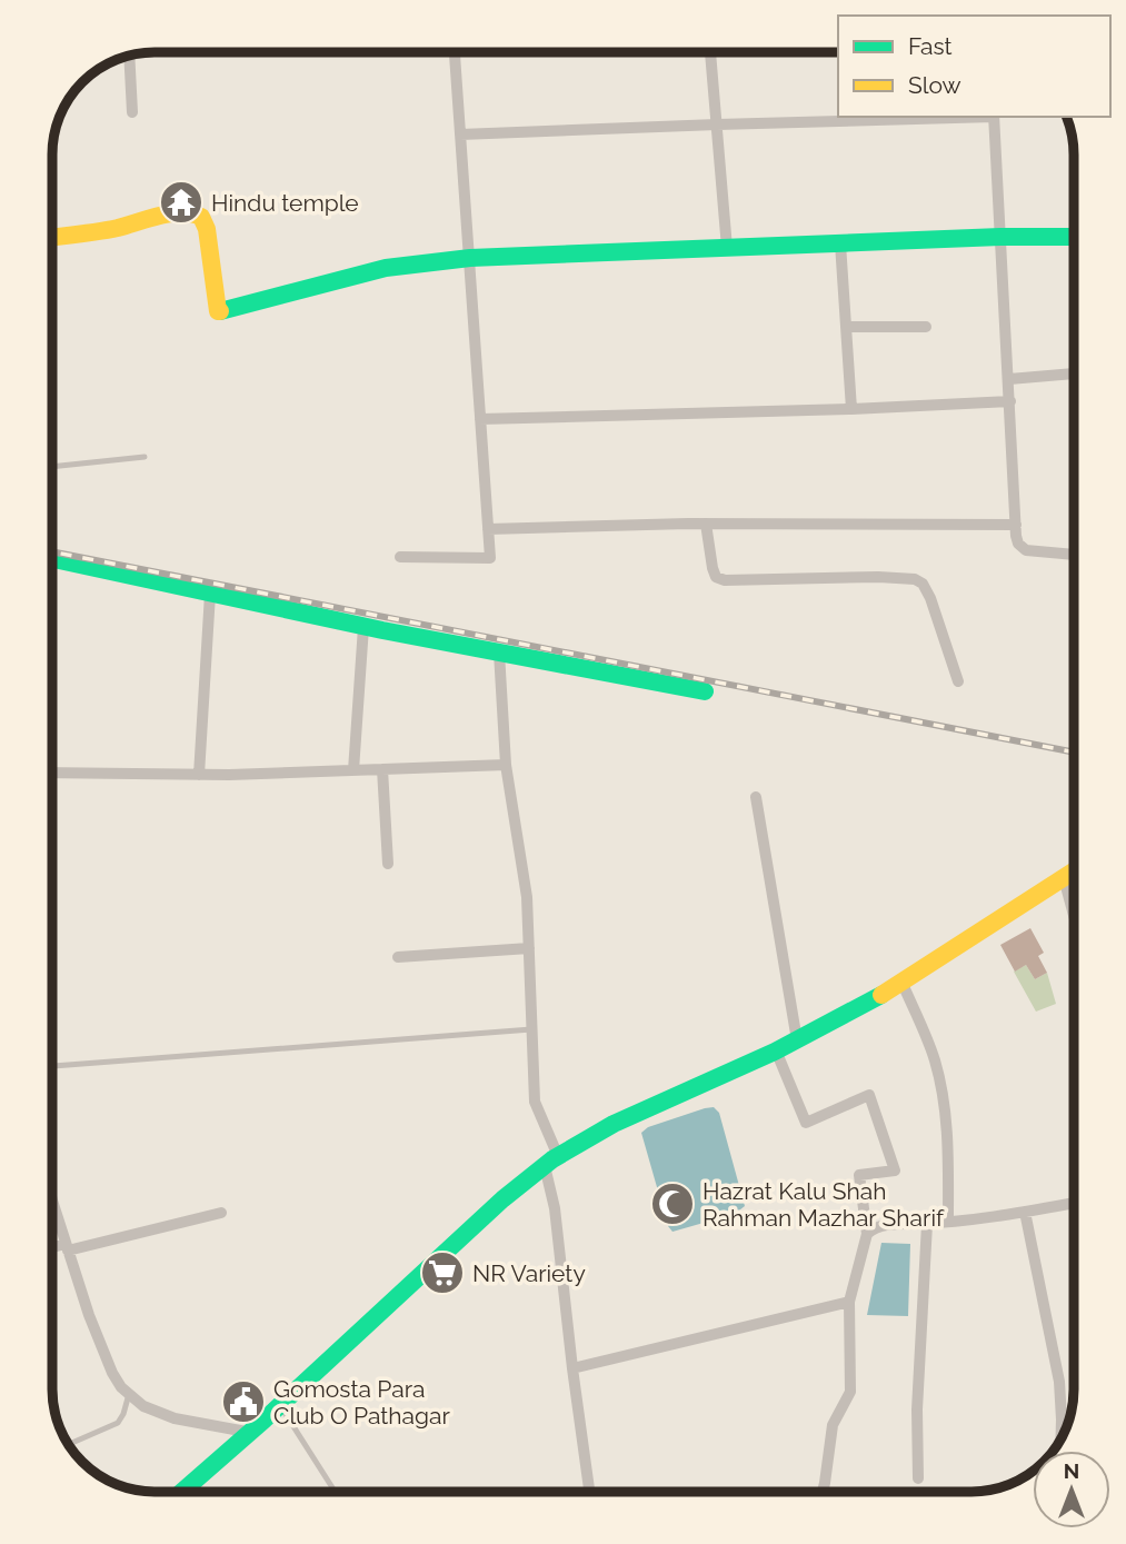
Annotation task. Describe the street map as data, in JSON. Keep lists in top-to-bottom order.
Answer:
{
  "places": {
    "temple": ["Hindu temple"],
    "mosque": ["Hazrat Kalu Shah Rahman Mazhar Sharif"],
    "supermarket": ["NR Variety"],
    "public building": ["Gomosta Para Club O Pathagar"]
  },
  "legend": ["Fast", "Slow"],
  "north": "top"
}
